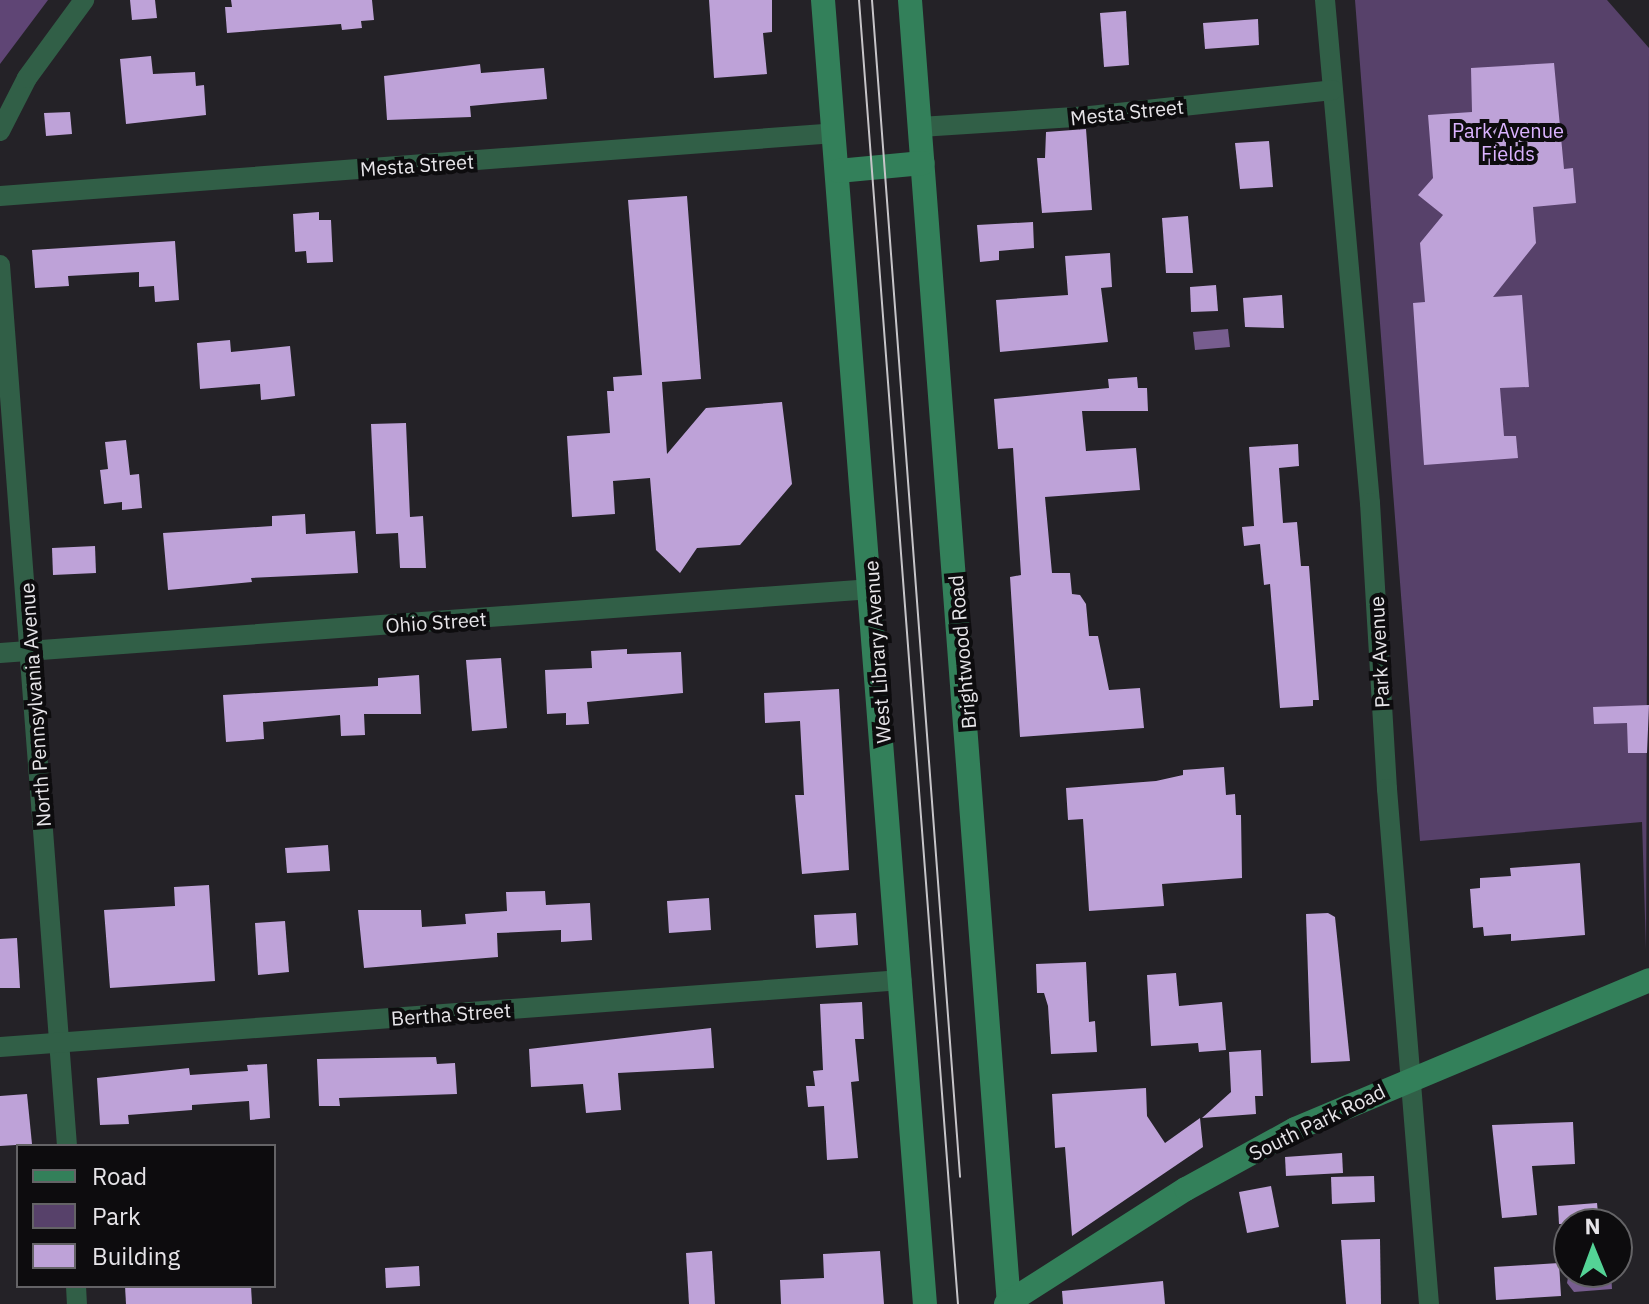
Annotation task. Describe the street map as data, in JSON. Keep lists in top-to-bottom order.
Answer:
{
  "streets": {
    "street": [
      "Mesta Street",
      "Ohio Street",
      "West Library Avenue",
      "Brightwood Road",
      "Park Avenue",
      "North Pennsylvania Avenue",
      "Bertha Street",
      "South Park Road"
    ]
  },
  "crossings": [
    ["Mesta Street", "West Library Avenue"],
    ["Mesta Street", "Brightwood Road"],
    ["Mesta Street", "Park Avenue"],
    ["Ohio Street", "West Library Avenue"],
    ["Ohio Street", "North Pennsylvania Avenue"],
    ["West Library Avenue", "Bertha Street"],
    ["Brightwood Road", "South Park Road"],
    ["Park Avenue", "South Park Road"],
    ["North Pennsylvania Avenue", "Bertha Street"]
  ],
  "parks": ["Park Avenue Fields"],
  "legend": ["Road", "Park", "Building"],
  "north": "top"
}
